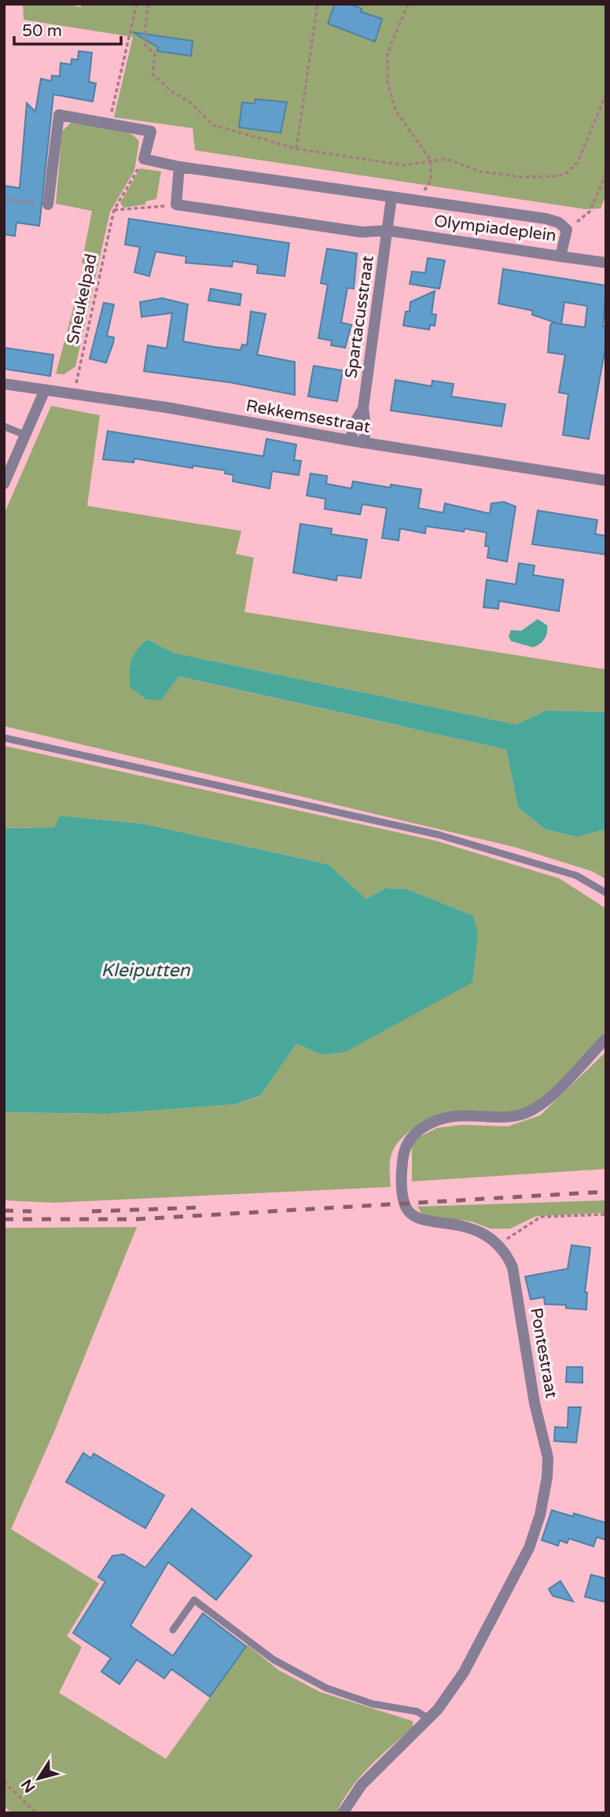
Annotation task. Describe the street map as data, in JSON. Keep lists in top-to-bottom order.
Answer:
{
  "streets": {
    "street": [
      "Olympiadeplein",
      "Spartacusstraat",
      "Rekkemsestraat",
      "Pontestraat"
    ],
    "path": ["Sneukelpad"]
  },
  "crossings": [
    ["Olympiadeplein", "Sneukelpad"],
    ["Olympiadeplein", "Spartacusstraat"],
    ["Sneukelpad", "Rekkemsestraat"],
    ["Spartacusstraat", "Rekkemsestraat"]
  ],
  "water": ["Kleiputten"],
  "scale_bar": "50 m",
  "north": "bottom left"
}
